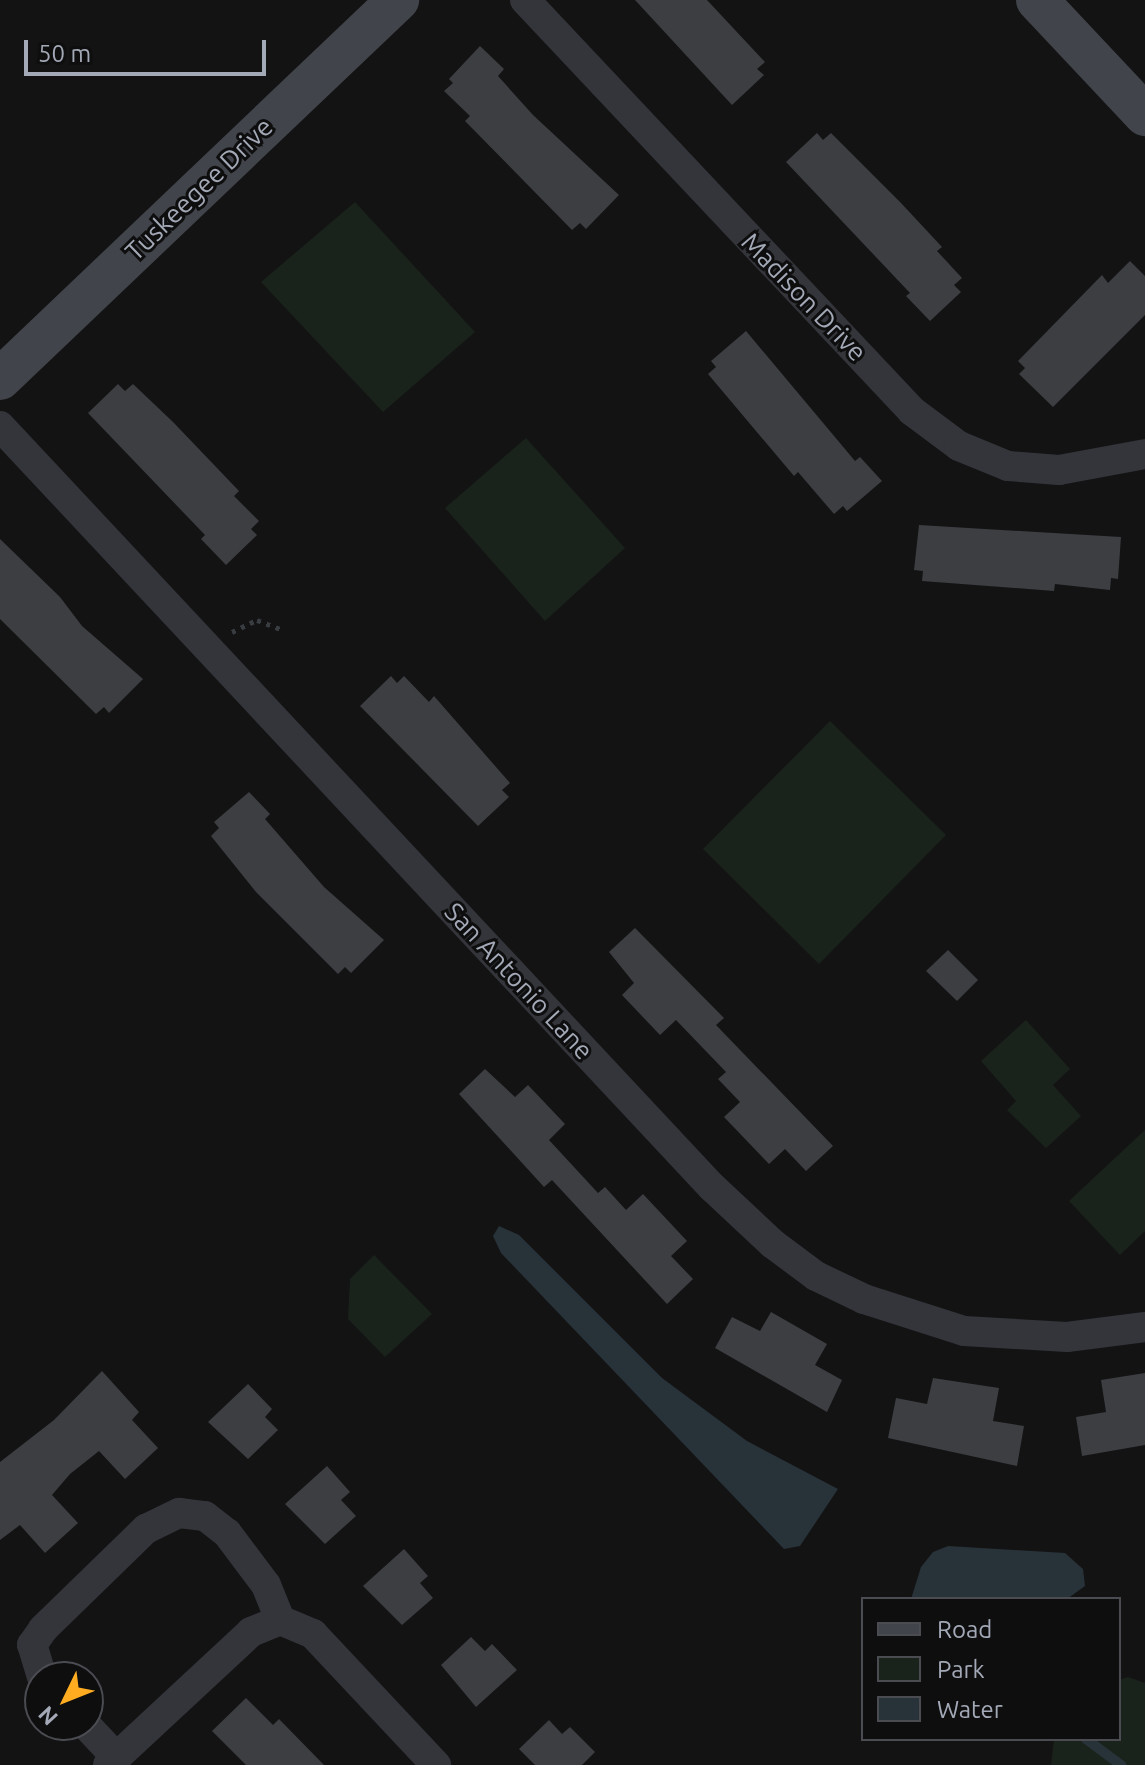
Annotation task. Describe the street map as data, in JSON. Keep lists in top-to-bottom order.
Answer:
{
  "streets": {
    "street": ["Tuskeegee Drive", "Madison Drive", "San Antonio Lane"]
  },
  "legend": ["Road", "Park", "Water"],
  "scale_bar": "50 m",
  "north": "bottom left"
}
